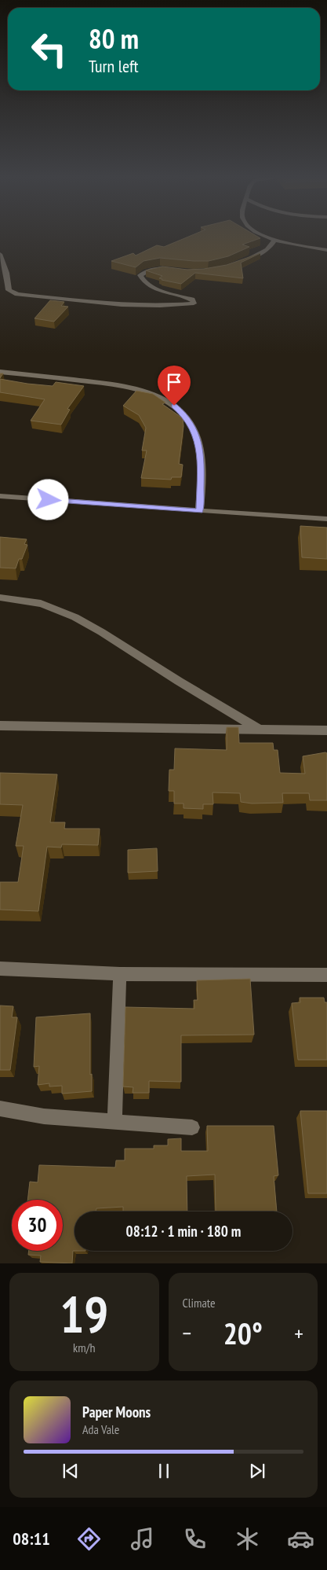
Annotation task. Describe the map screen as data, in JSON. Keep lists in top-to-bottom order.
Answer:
{
  "page": {
    "turn": ["80 m", "Turn left"],
    "limit": "30",
    "trip": "08:12 · 1 min · 180 m",
    "tile": [
      ["19", "km/h"],
      "Climate"
    ],
    "heat": ["−", "20°", "+"],
    "song": ["Paper Moons", "Ada Vale"],
    "tabs": "08:11"
  }
}
